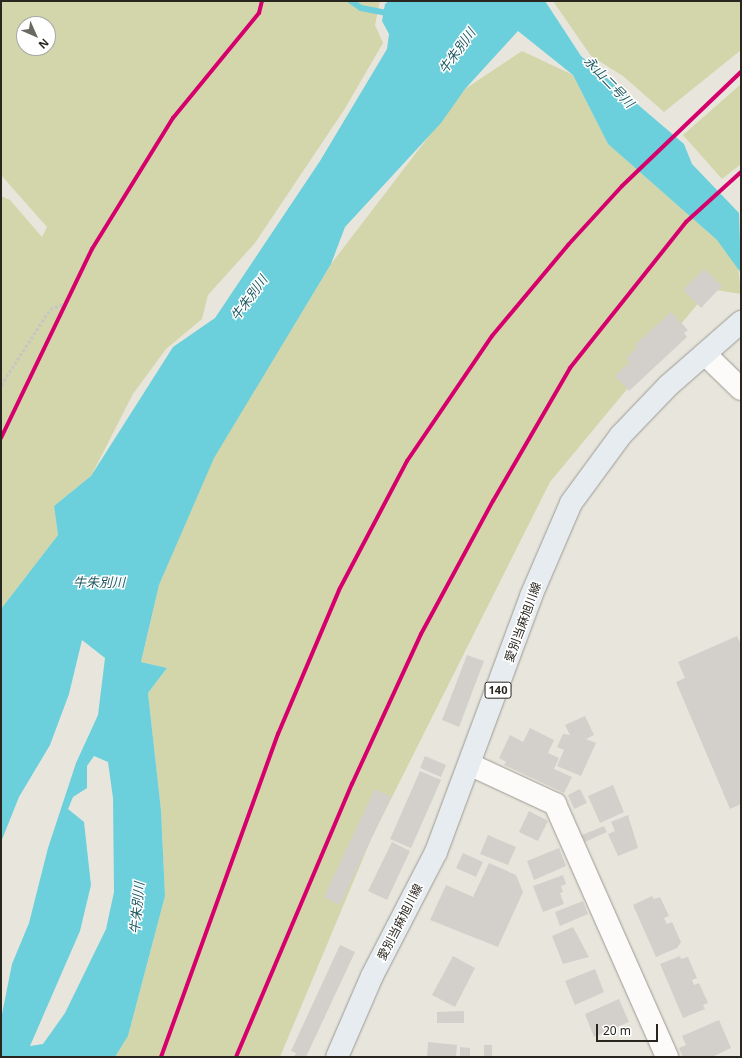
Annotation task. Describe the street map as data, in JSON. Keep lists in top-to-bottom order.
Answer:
{
  "streets": {
    "main road": ["愛別当麻旭川線", "140"]
  },
  "water": ["牛朱別川", "永山二号川"],
  "scale_bar": "20 m",
  "north": "bottom right"
}
